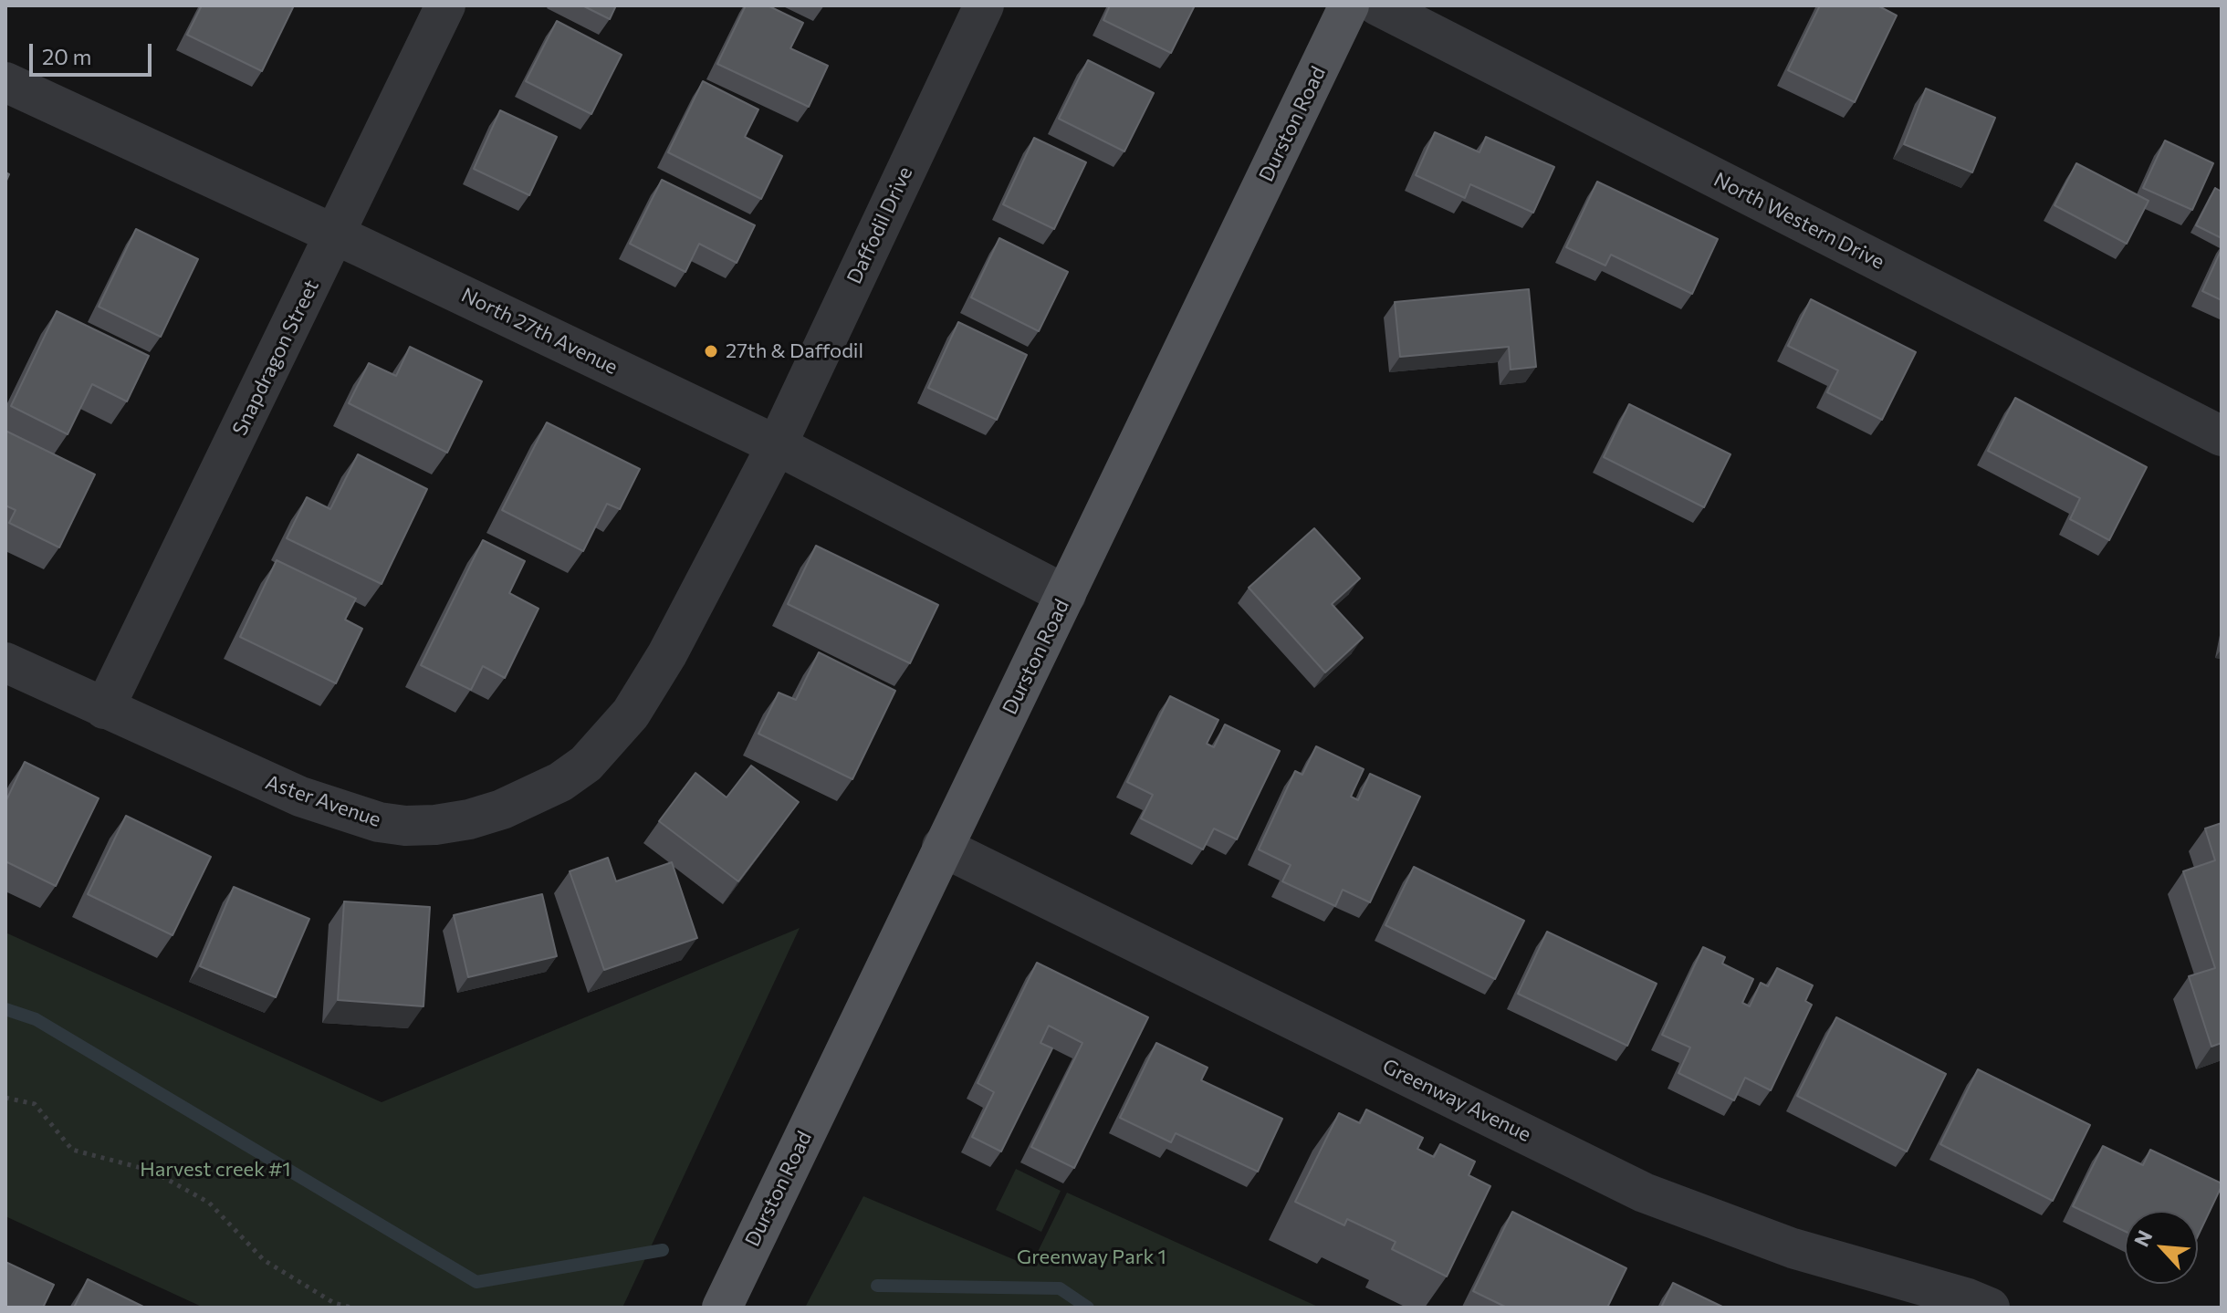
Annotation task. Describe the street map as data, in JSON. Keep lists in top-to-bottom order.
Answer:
{
  "streets": {
    "main road": ["Durston Road"],
    "street": [
      "North Western Drive",
      "Daffodil Drive",
      "North 27th Avenue",
      "Snapdragon Street",
      "Aster Avenue",
      "Greenway Avenue"
    ]
  },
  "crossings": [
    ["Durston Road", "North 27th Avenue"],
    ["Durston Road", "Greenway Avenue"],
    ["Daffodil Drive", "North 27th Avenue"],
    ["Daffodil Drive", "Aster Avenue"],
    ["North 27th Avenue", "Snapdragon Street"],
    ["North 27th Avenue", "Aster Avenue"],
    ["Snapdragon Street", "Aster Avenue"]
  ],
  "parks": ["Harvest creek #1", "Greenway Park 1"],
  "places": ["27th & Daffodil"],
  "scale_bar": "20 m",
  "north": "top left"
}
